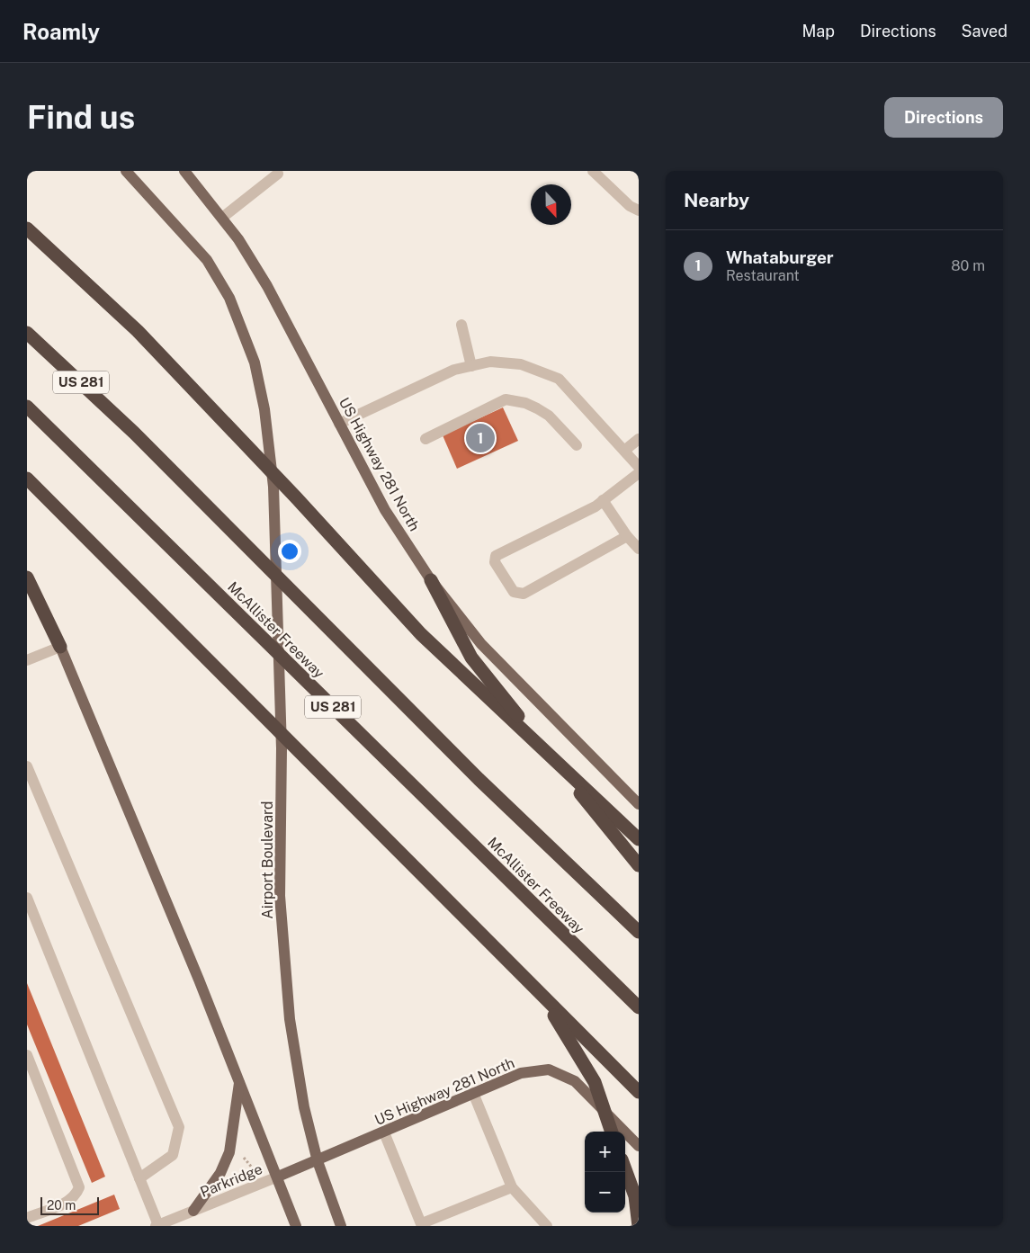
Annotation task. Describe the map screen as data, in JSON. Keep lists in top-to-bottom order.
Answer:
{
  "streets": {
    "highway": ["US 281", "McAllister Freeway"],
    "main road": ["US Highway 281 North", "Airport Boulevard", "Parkridge"]
  },
  "crossings": [
    ["US Highway 281 North", "Airport Boulevard"],
    ["US Highway 281 North", "Parkridge"],
    ["Airport Boulevard", "Parkridge"]
  ],
  "scale_bar": "20 m",
  "north": "bottom",
  "page": {
    "header": "Roamly",
    "nav": ["Map", "Directions", "Saved"],
    "buttons": "Directions",
    "title": "Find us",
    "heading": "Nearby",
    "list": [
      {
        "mark": "1",
        "name": "Whataburger",
        "note": "Restaurant",
        "value": "80 m"
      }
    ],
    "pins": "1",
    "map_buttons": ["+", "−"],
    "scale": "20 m"
  }
}
